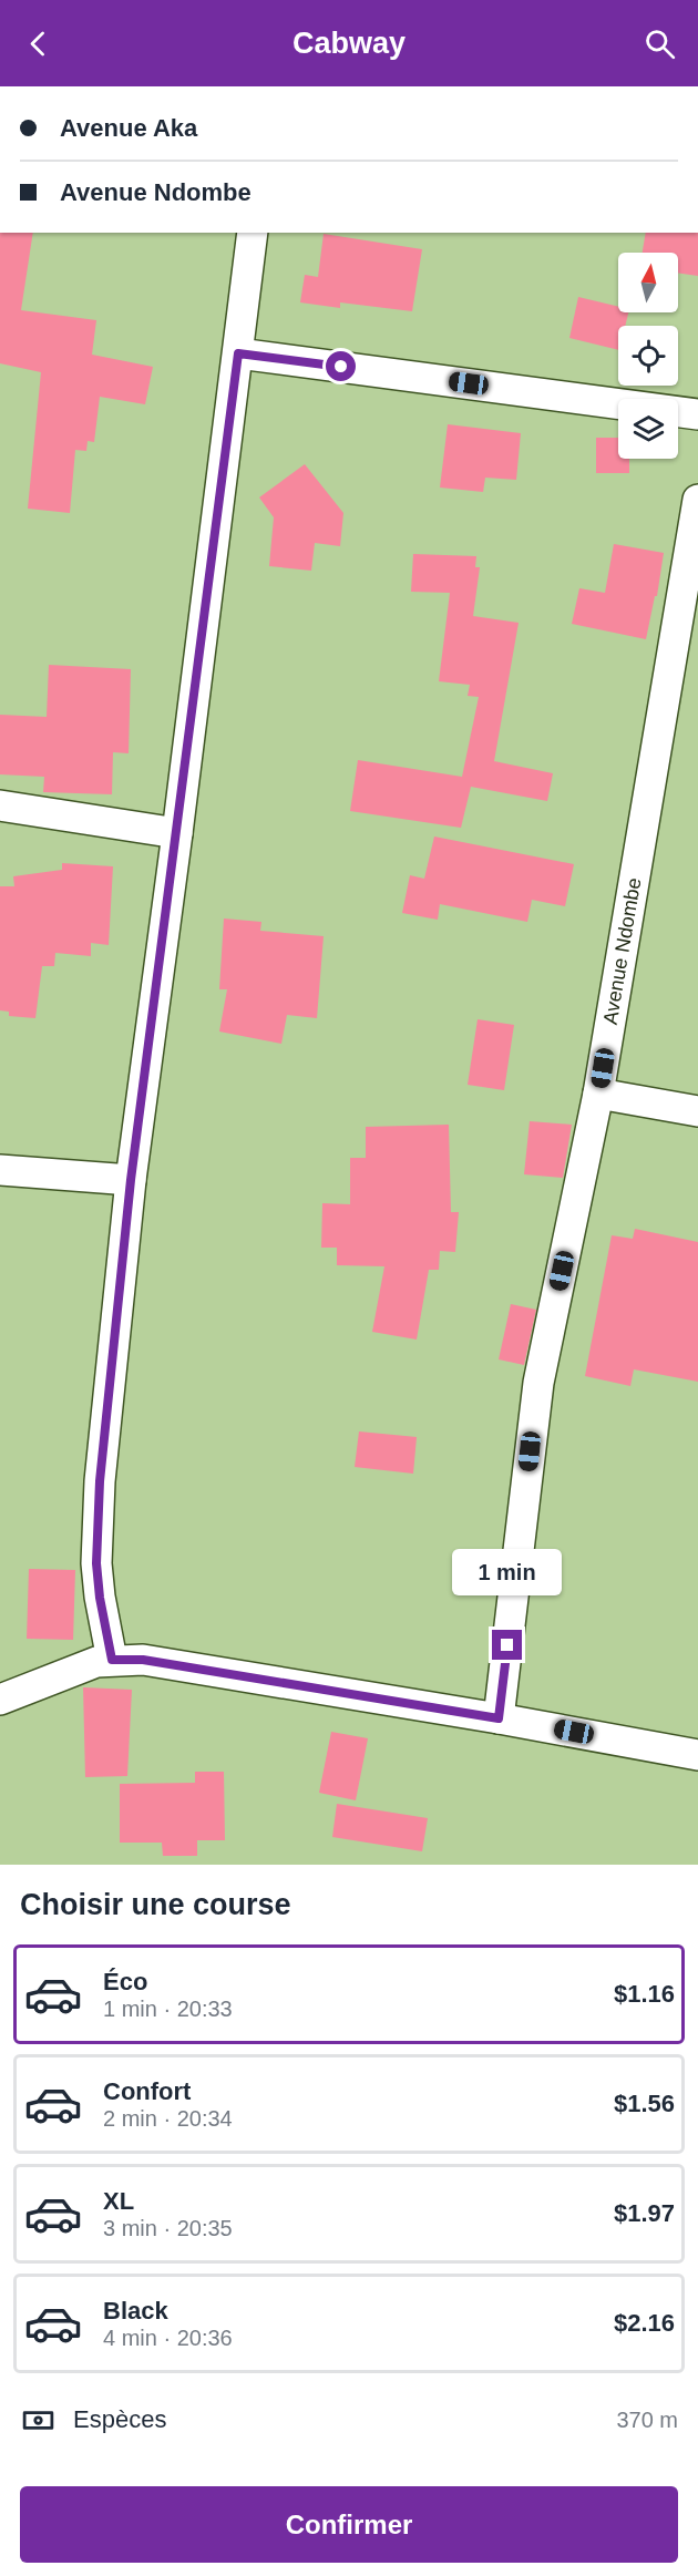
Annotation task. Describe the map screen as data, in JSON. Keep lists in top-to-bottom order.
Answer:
{
  "streets": {
    "street": ["Avenue Ndombe"]
  },
  "north": "top",
  "page": {
    "header": "Cabway",
    "banner": ["Avenue Aka", "Avenue Ndombe"],
    "bubble": "1 min",
    "heading": "Choisir une course",
    "list": [
      {
        "name": "Éco",
        "note": "1 min · 20:33",
        "value": "$1.16"
      },
      {
        "name": "Confort",
        "note": "2 min · 20:34",
        "value": "$1.56"
      },
      {
        "name": "XL",
        "note": "3 min · 20:35",
        "value": "$1.97"
      },
      {
        "name": "Black",
        "note": "4 min · 20:36",
        "value": "$2.16"
      }
    ],
    "pay": ["Espèces", "370 m"],
    "buttons": "Confirmer"
  }
}
